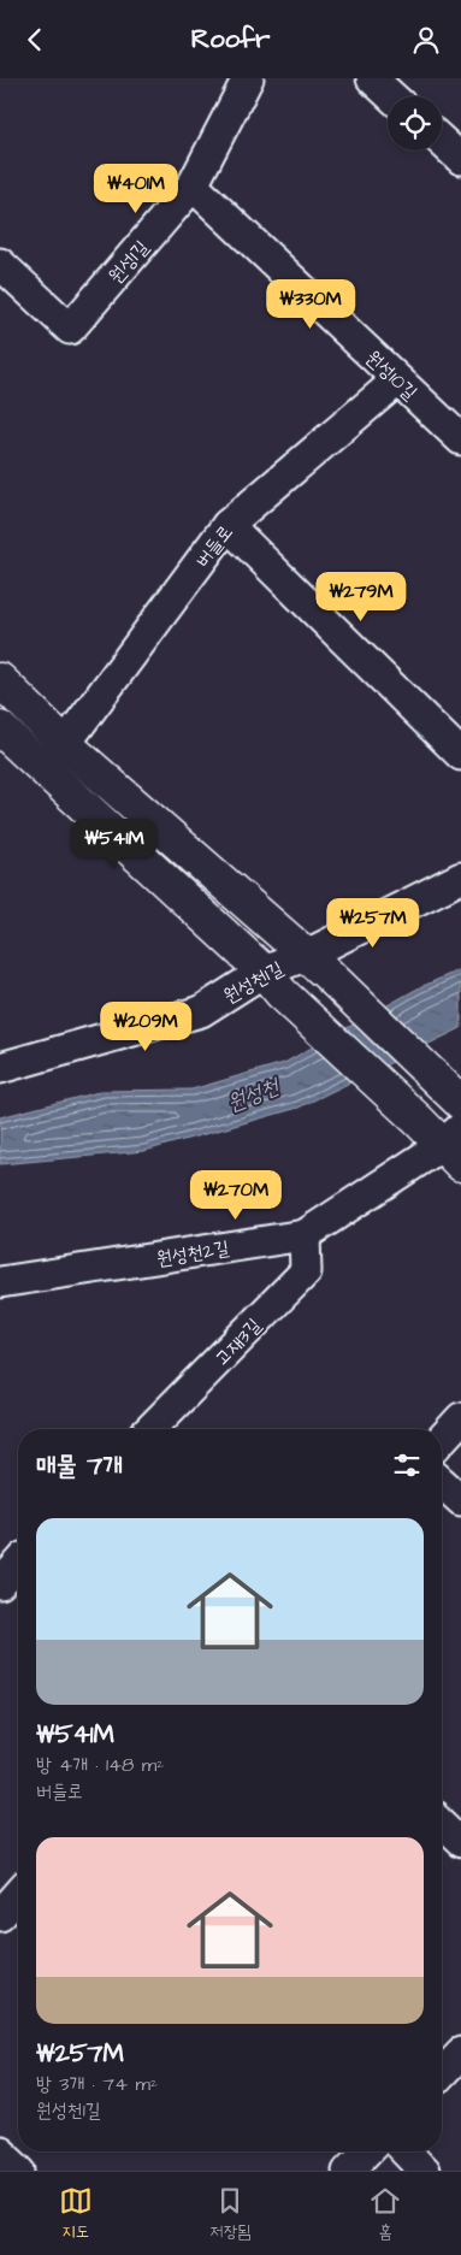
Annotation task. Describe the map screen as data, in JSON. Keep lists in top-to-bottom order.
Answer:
{
  "streets": {
    "street": [
      "원성1길",
      "원성10길",
      "버들로",
      "원성천1길",
      "원성천2길",
      "고재3길"
    ]
  },
  "crossings": [
    ["원성1길", "원성10길"],
    ["원성10길", "버들로"],
    ["원성천2길", "고재3길"]
  ],
  "water": ["원성천"],
  "page": {
    "header": "Roofr",
    "price": [
      "₩401M",
      "₩330M",
      "₩279M",
      "₩541M",
      "₩257M",
      "₩209M",
      "₩270M"
    ],
    "heading": "매물 7개",
    "list": [
      {
        "name": "₩541M",
        "note": "방 4개 · 148 m² · 버들로"
      },
      {
        "name": "₩257M",
        "note": "방 3개 · 74 m² · 원성천1길"
      }
    ],
    "tabs": ["지도", "저장됨", "홈"]
  }
}
